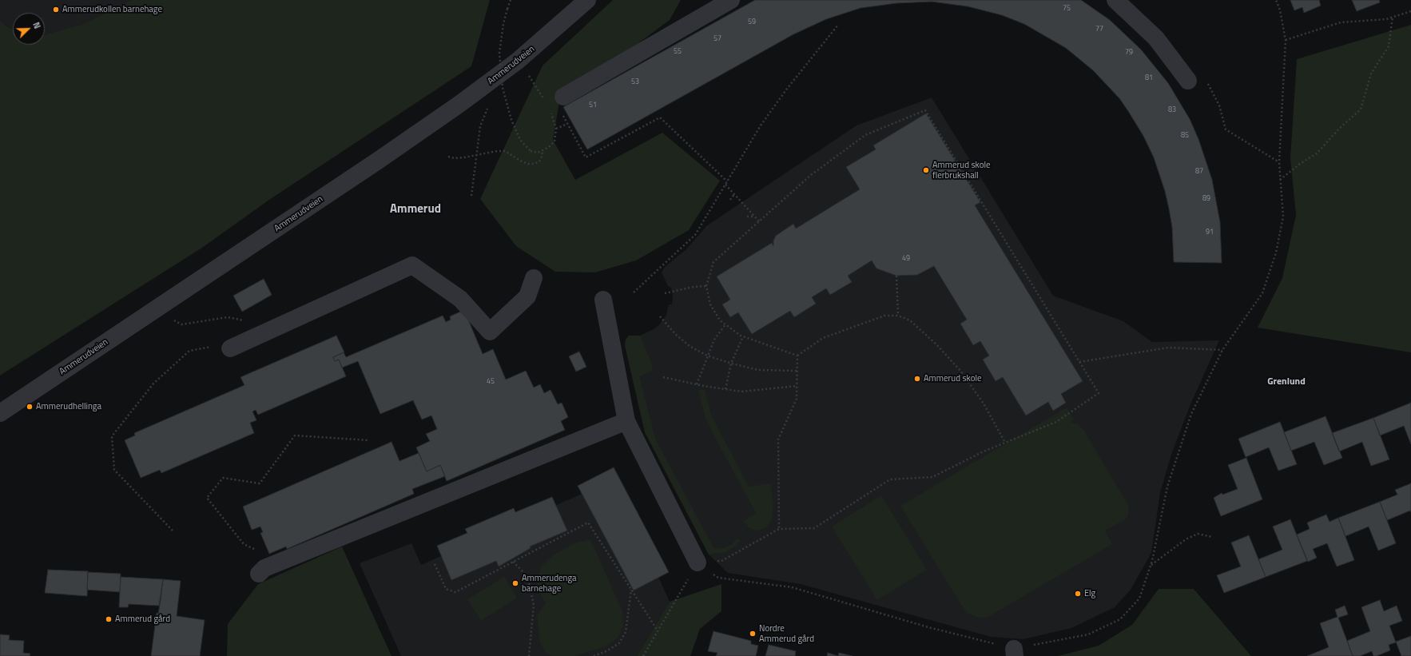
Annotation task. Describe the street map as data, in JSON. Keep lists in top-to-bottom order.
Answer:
{
  "streets": {
    "street": ["Ammerudveien"]
  },
  "districts": ["Ammerud", "Grenlund"],
  "places": [
    "Ammerudkollen barnehage",
    "Ammerud skole flerbrukshall",
    "Ammerud skole",
    "Ammerudhellinga",
    "Ammerudenga barnehage",
    "Elg",
    "Ammerud gård",
    "Nordre Ammerud gård"
  ],
  "house_numbers": [
    "75",
    "59",
    "77",
    "57",
    "55",
    "79",
    "81",
    "53",
    "51",
    "83",
    "85",
    "87",
    "89",
    "91",
    "49",
    "45"
  ],
  "north": "top right"
}
